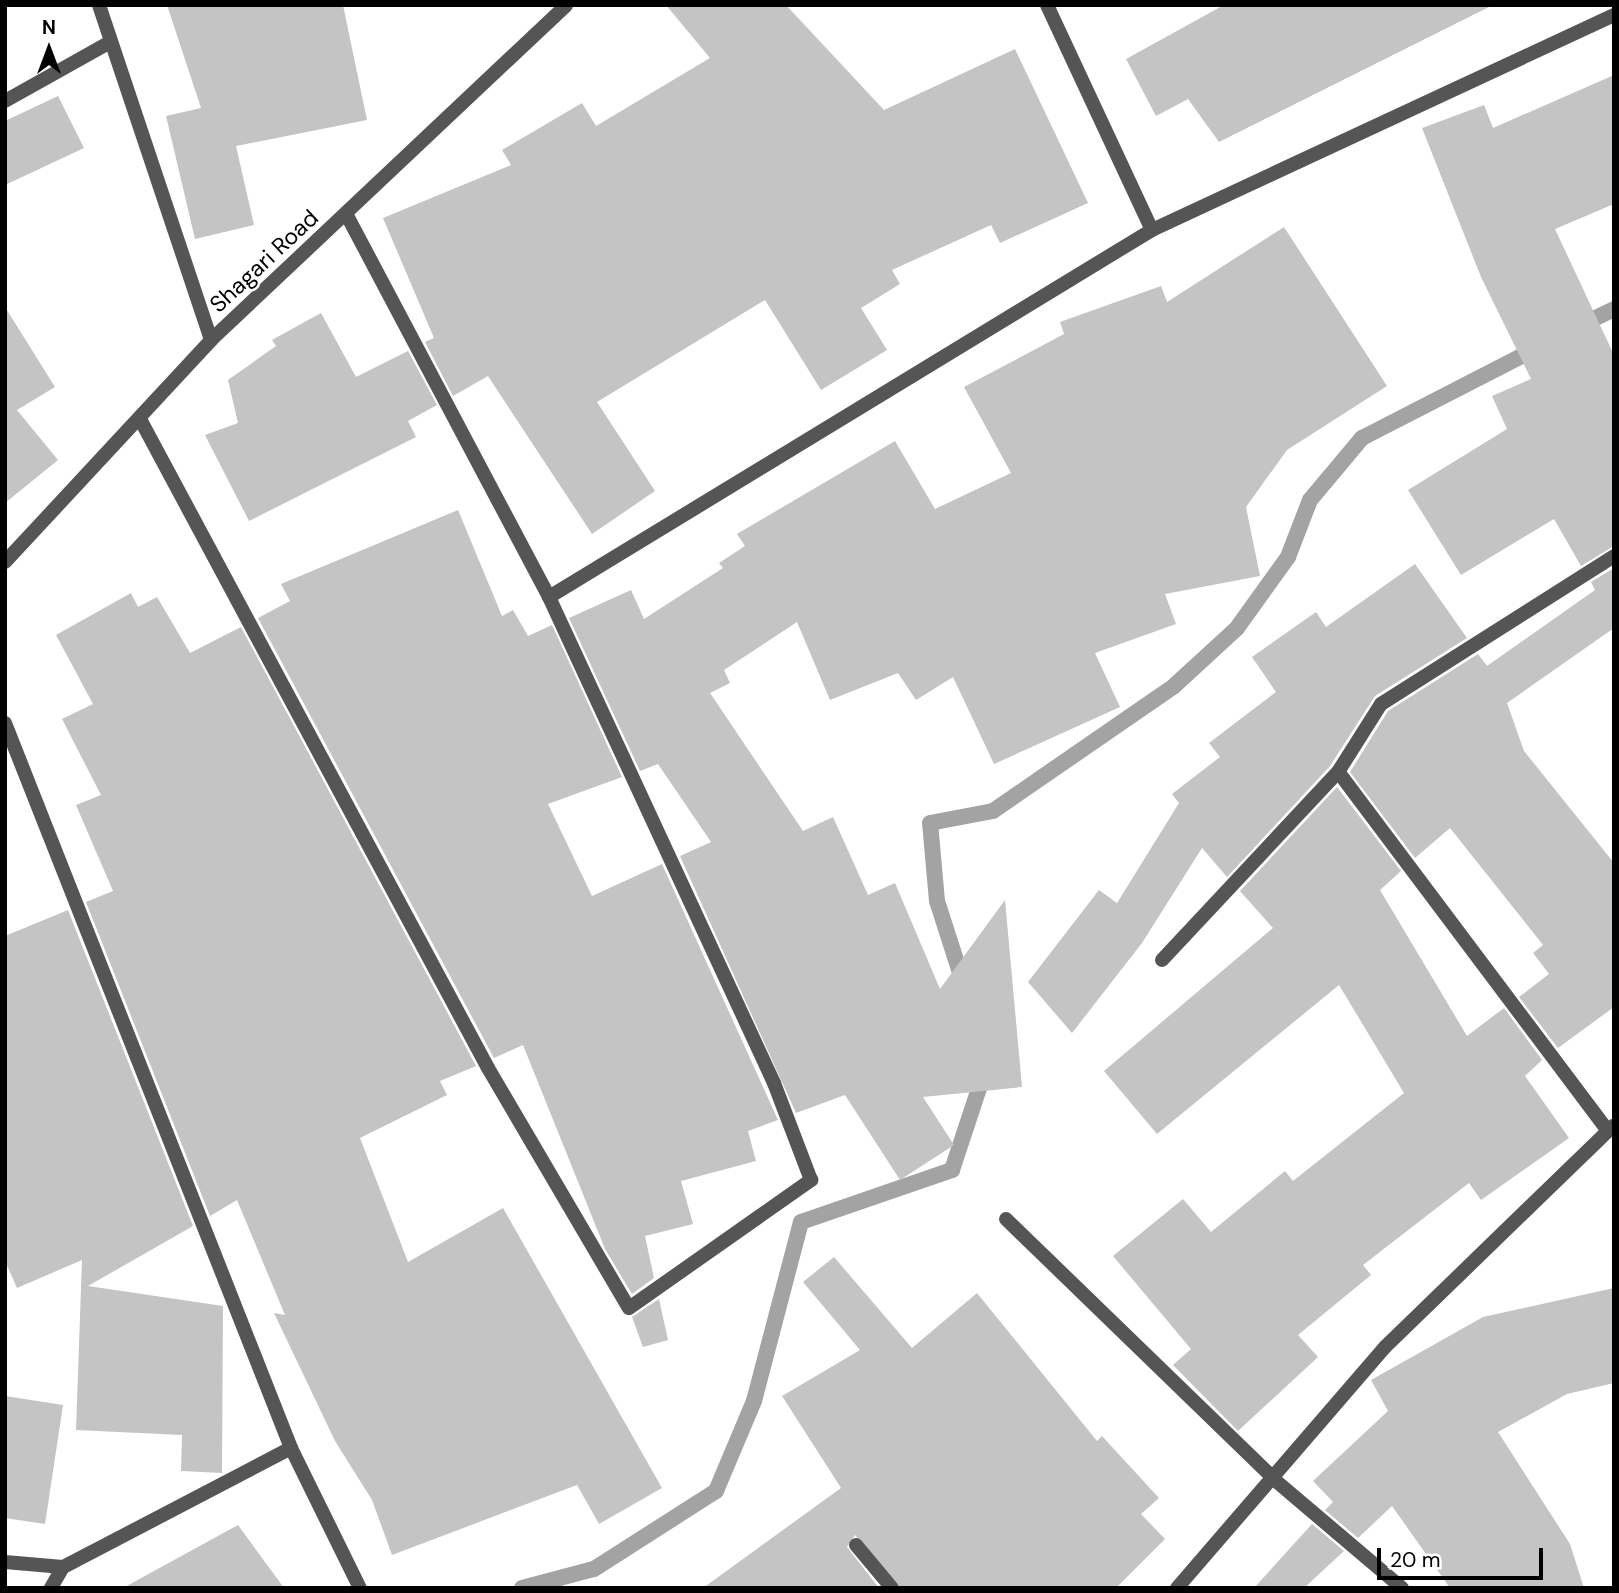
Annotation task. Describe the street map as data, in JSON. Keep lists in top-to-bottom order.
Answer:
{
  "streets": {
    "street": ["Shagari Road"]
  },
  "scale_bar": "20 m",
  "north": "top"
}
